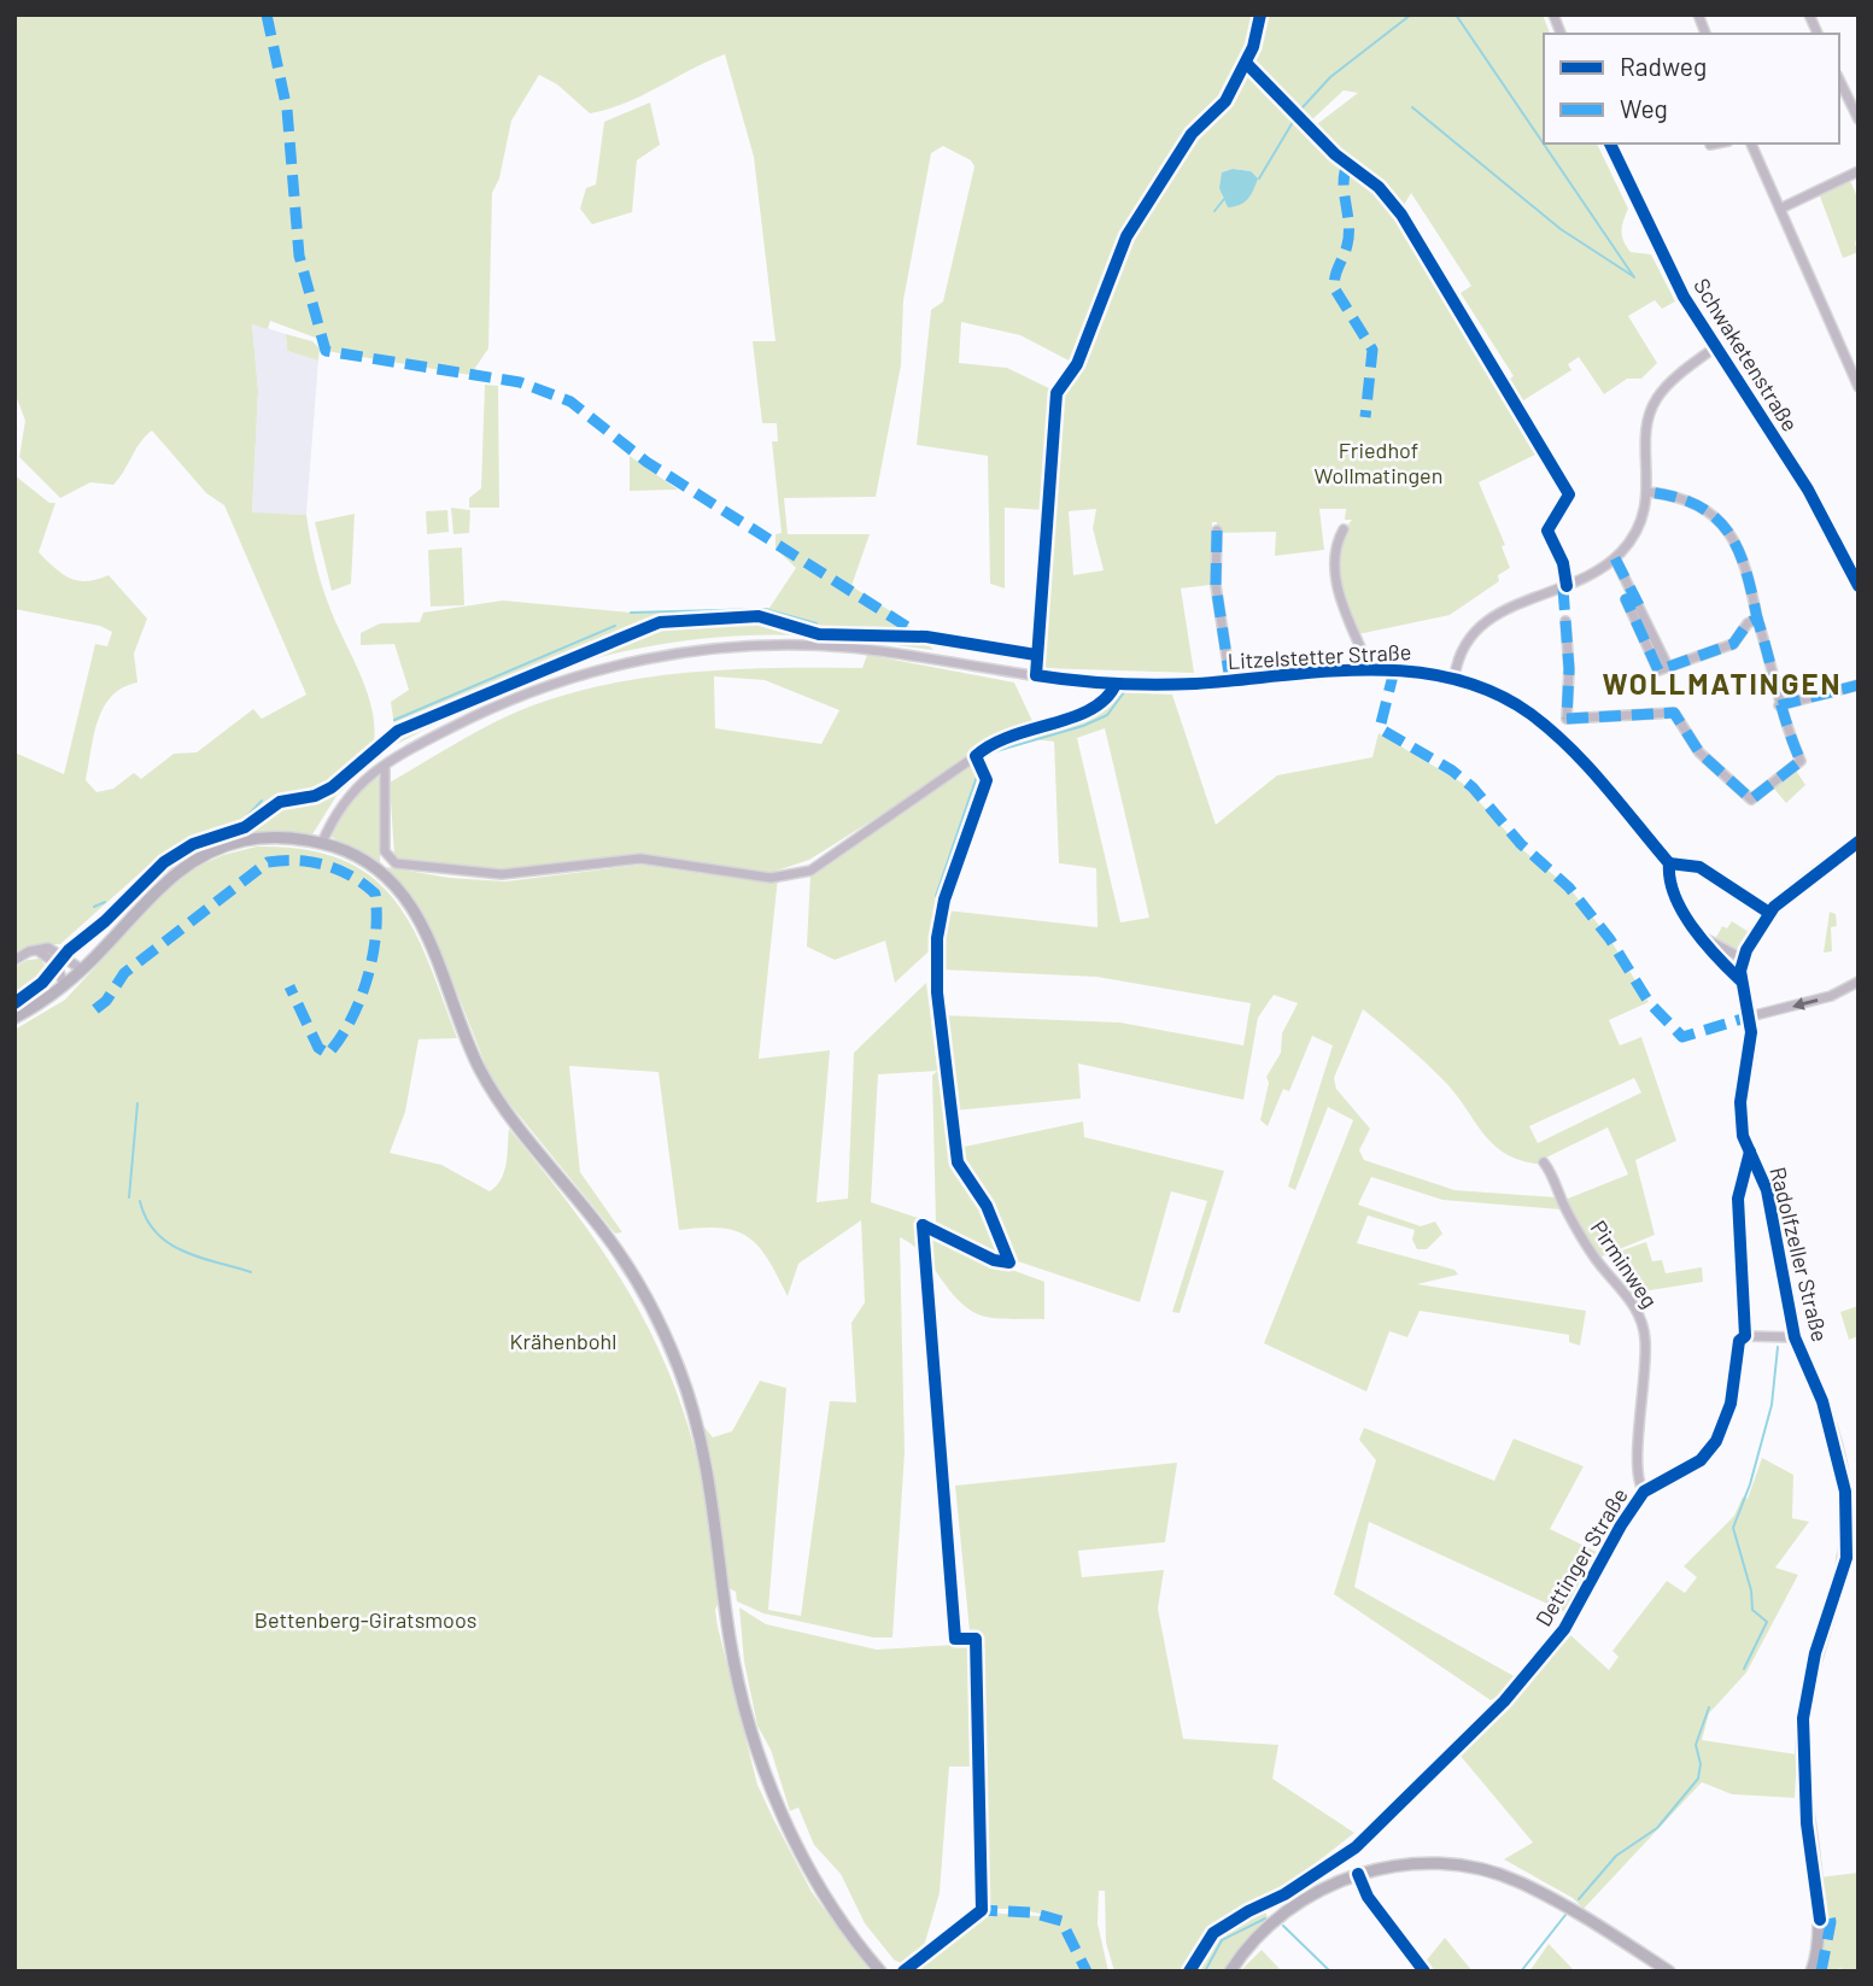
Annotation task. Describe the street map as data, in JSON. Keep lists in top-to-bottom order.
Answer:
{
  "streets": {
    "main road": ["Radolfzeller Straße"],
    "street": [
      "Schwaketenstraße",
      "Litzelstetter Straße",
      "Pirminweg",
      "Dettinger Straße"
    ]
  },
  "crossings": [
    ["Radolfzeller Straße", "Dettinger Straße"],
    ["Pirminweg", "Dettinger Straße"]
  ],
  "districts": ["WOLLMATINGEN"],
  "parks": ["Friedhof Wollmatingen", "Krähenbohl", "Bettenberg-Giratsmoos"],
  "legend": ["Radweg", "Weg"]
}
